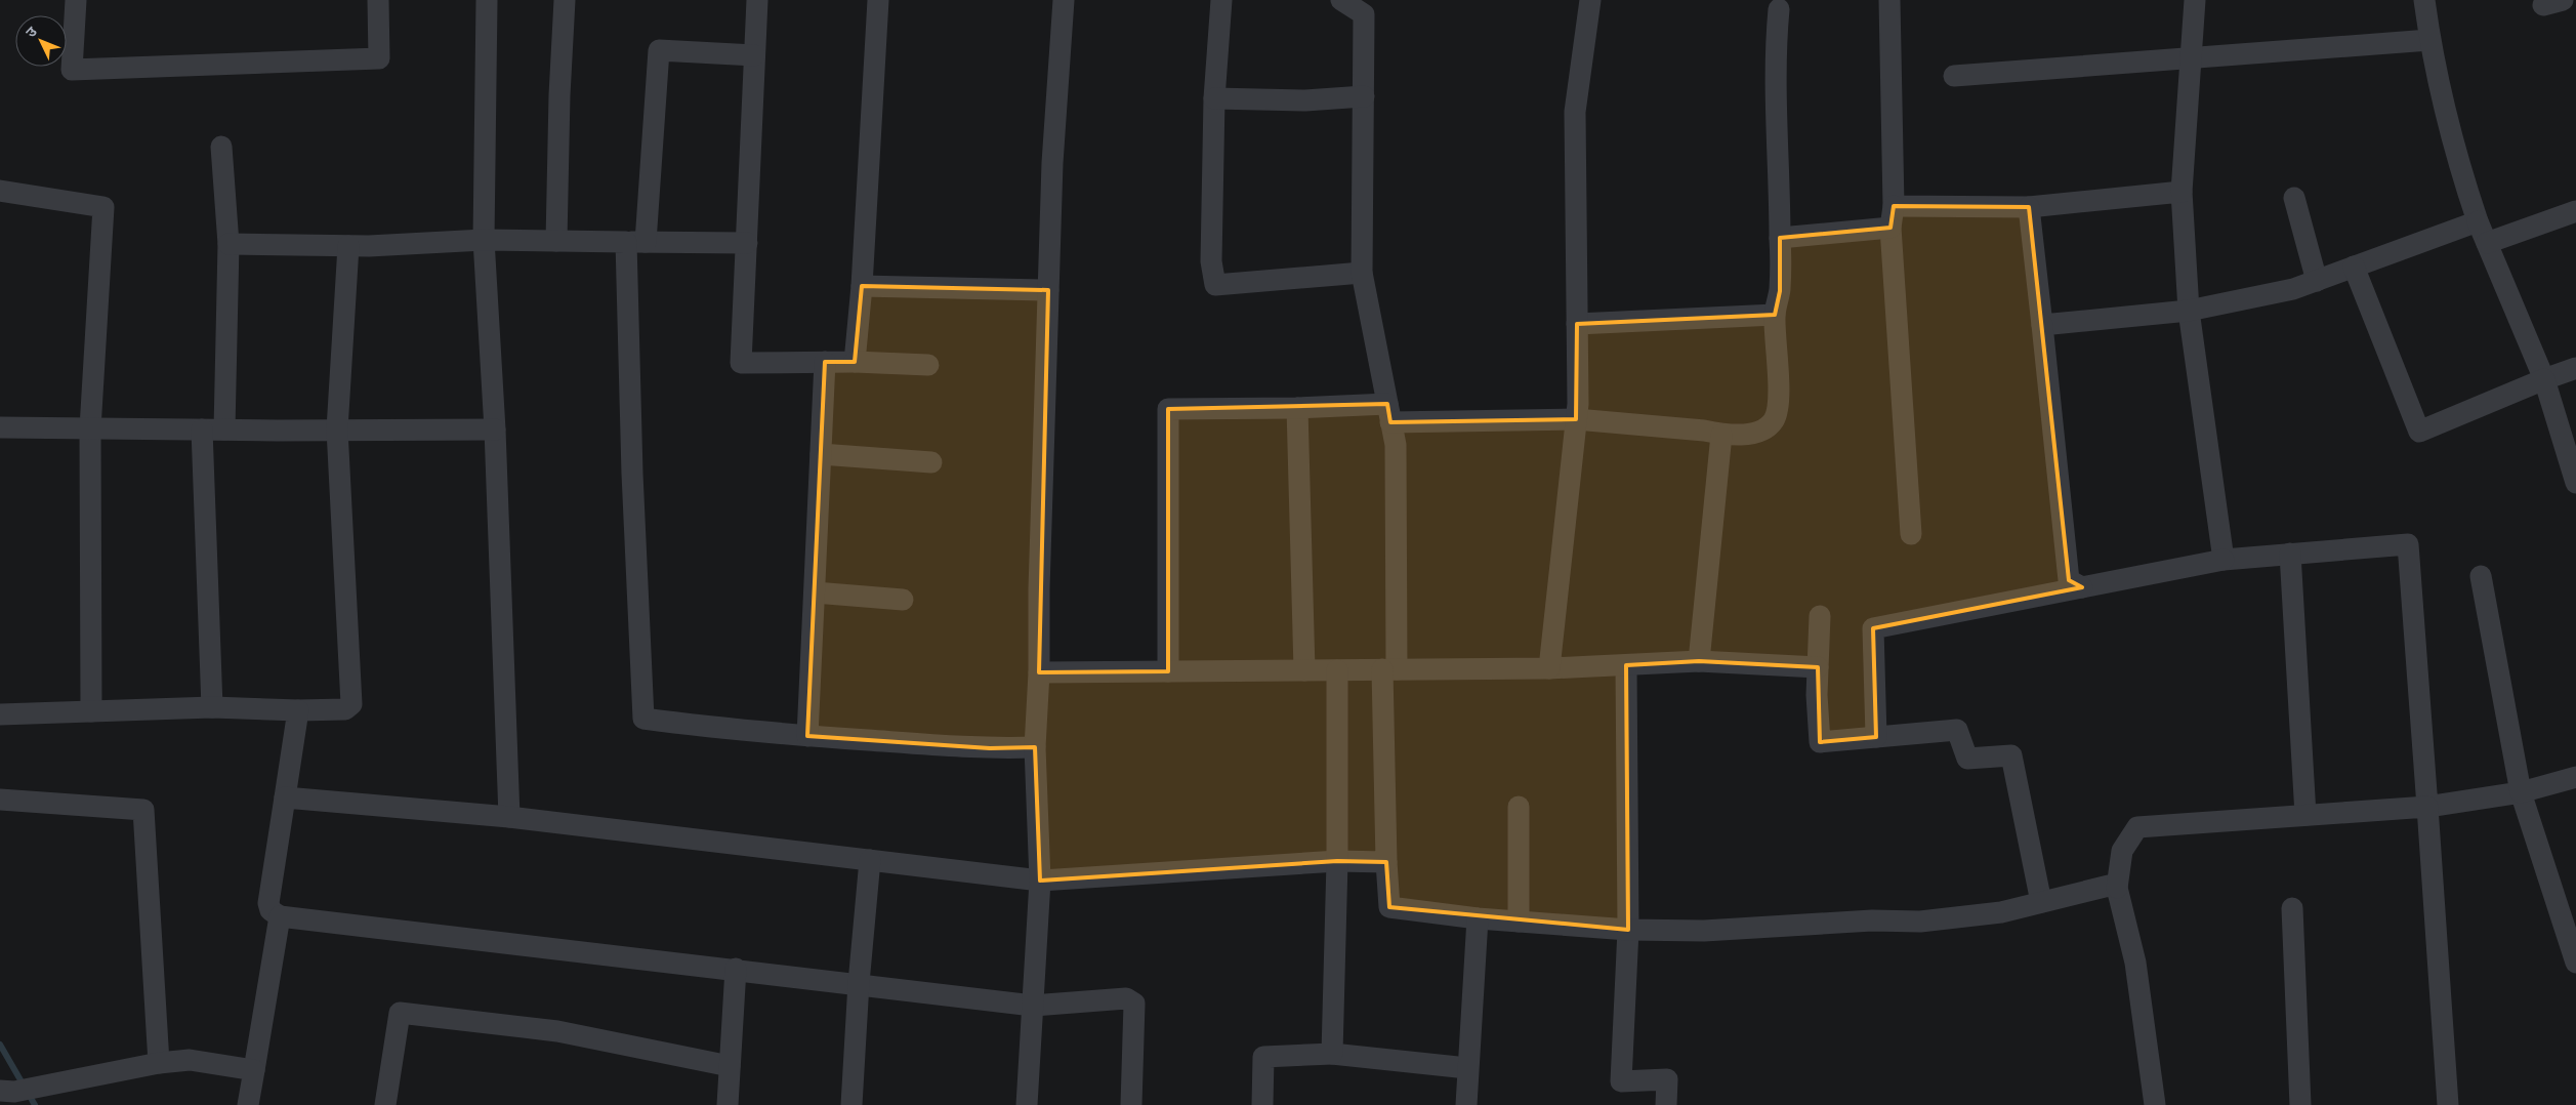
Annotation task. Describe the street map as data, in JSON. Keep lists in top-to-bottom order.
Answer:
{
  "north": "top left"
}
